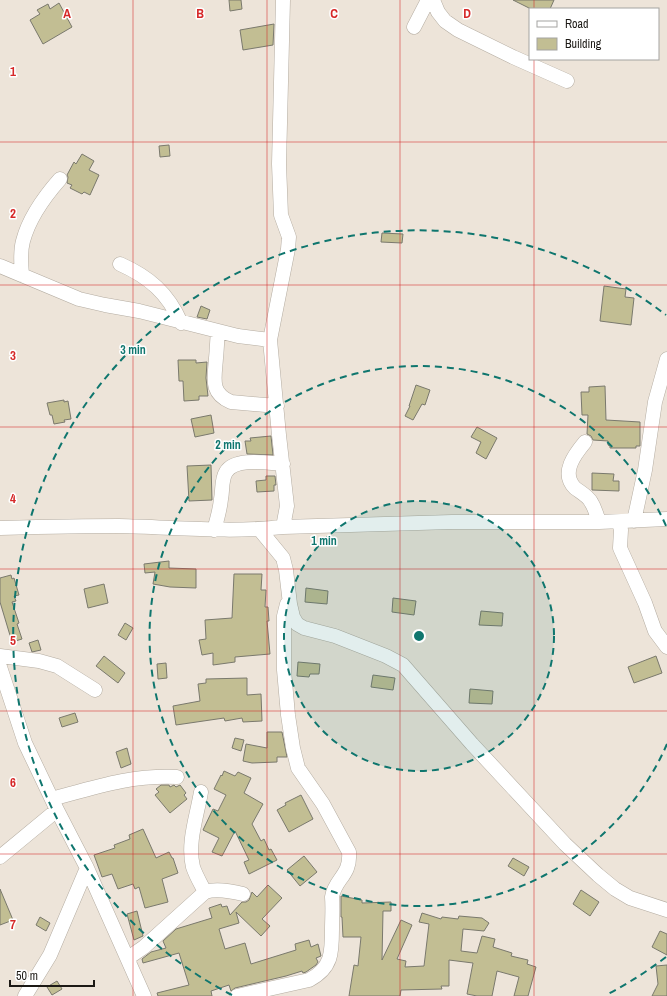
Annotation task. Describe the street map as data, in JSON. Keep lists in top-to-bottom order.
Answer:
{
  "legend": ["Road", "Building"],
  "scale_bar": "50 m",
  "grid": {
    "columns": [
      "A",
      "B",
      "C",
      "D"
    ],
    "rows": [
      "1",
      "2",
      "3",
      "4",
      "5",
      "6",
      "7"
    ]
  },
  "rings": ["3 min", "2 min", "1 min"]
}
